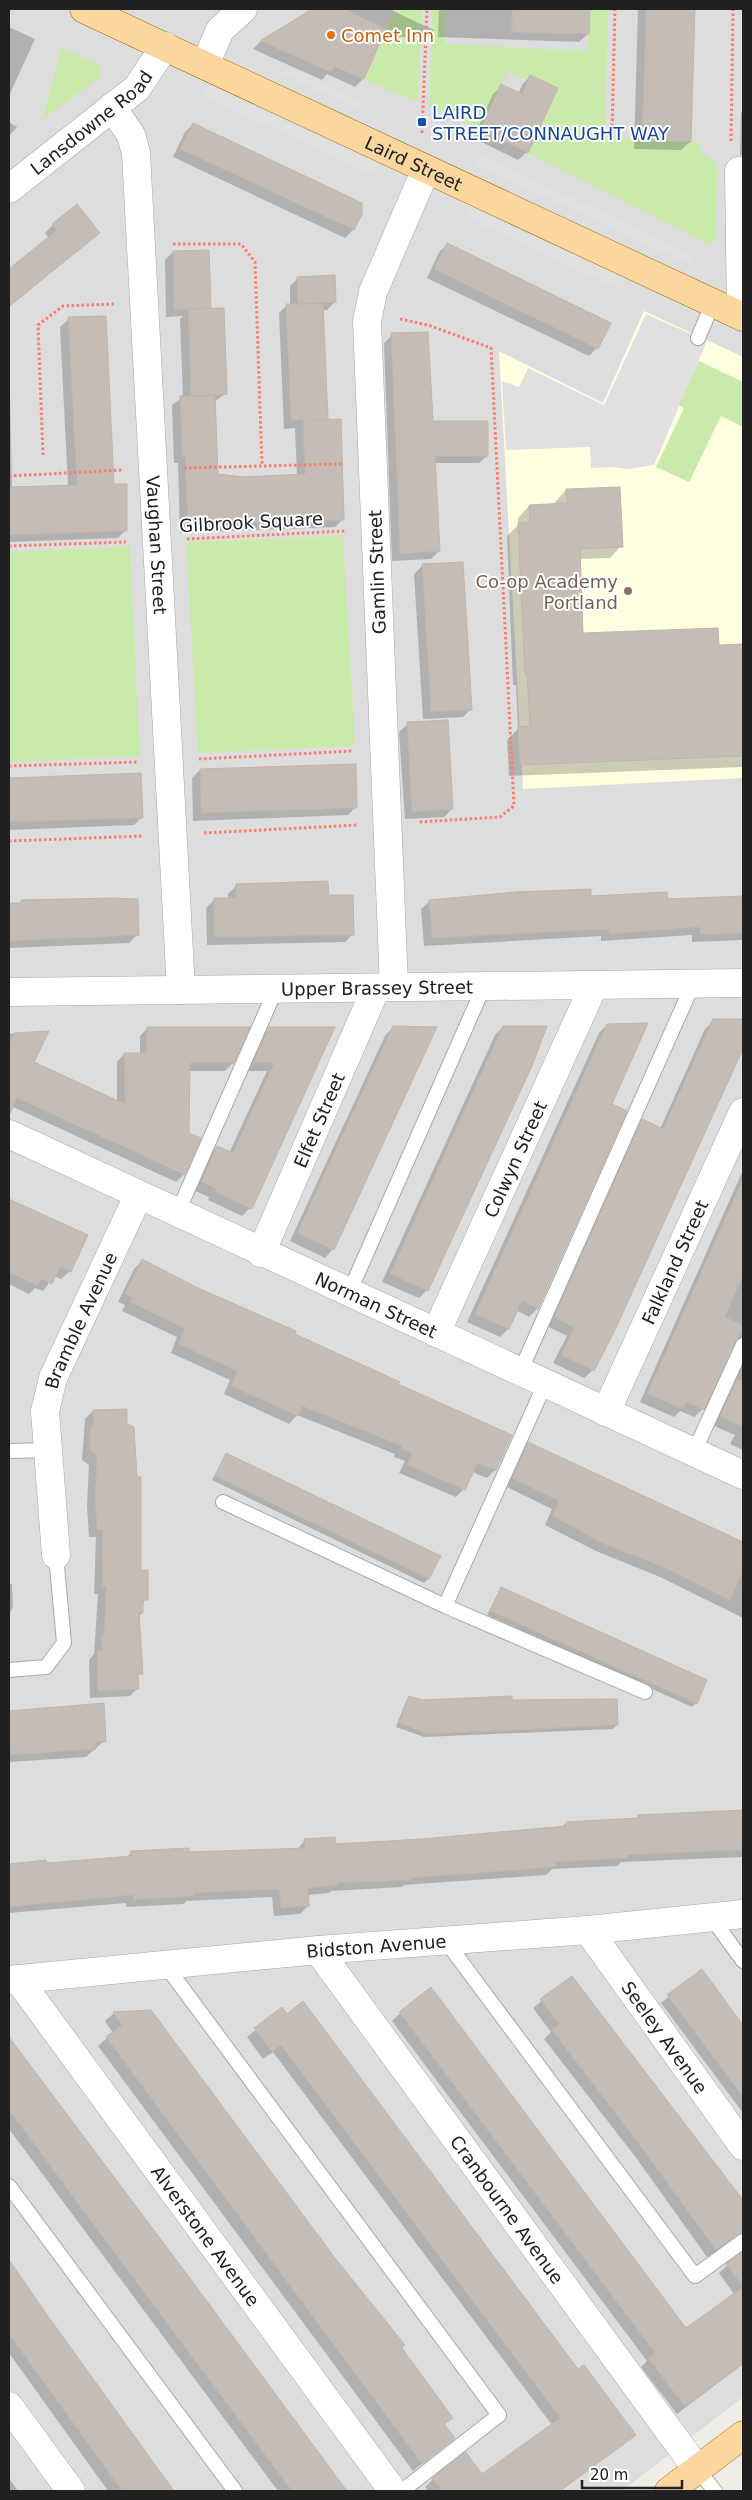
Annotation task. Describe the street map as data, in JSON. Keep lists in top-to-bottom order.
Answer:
{
  "streets": {
    "main road": ["Laird Street"],
    "street": [
      "Lansdowne Road",
      "Vaughan Street",
      "Gamlin Street",
      "Upper Brassey Street",
      "Elfet Street",
      "Colwyn Street",
      "Falkland Street",
      "Norman Street",
      "Bramble Avenue",
      "Bidston Avenue",
      "Seeley Avenue",
      "Cranbourne Avenue",
      "Alverstone Avenue"
    ],
    "path": ["Gilbrook Square"]
  },
  "crossings": [
    ["Lansdowne Road", "Laird Street"],
    ["Lansdowne Road", "Vaughan Street"],
    ["Laird Street", "Gamlin Street"],
    ["Gilbrook Square", "Vaughan Street"],
    ["Gilbrook Square", "Gamlin Street"],
    ["Vaughan Street", "Upper Brassey Street"],
    ["Gamlin Street", "Upper Brassey Street"],
    ["Gamlin Street", "Elfet Street"],
    ["Upper Brassey Street", "Elfet Street"],
    ["Upper Brassey Street", "Colwyn Street"],
    ["Elfet Street", "Norman Street"],
    ["Colwyn Street", "Norman Street"],
    ["Falkland Street", "Norman Street"],
    ["Norman Street", "Bramble Avenue"],
    ["Bidston Avenue", "Seeley Avenue"],
    ["Bidston Avenue", "Cranbourne Avenue"],
    ["Bidston Avenue", "Alverstone Avenue"]
  ],
  "places": {
    "other": ["Comet Inn", "Co-op Academy Portland"],
    "transit": ["LAIRD STREET/CONNAUGHT WAY"]
  },
  "scale_bar": "20 m"
}
